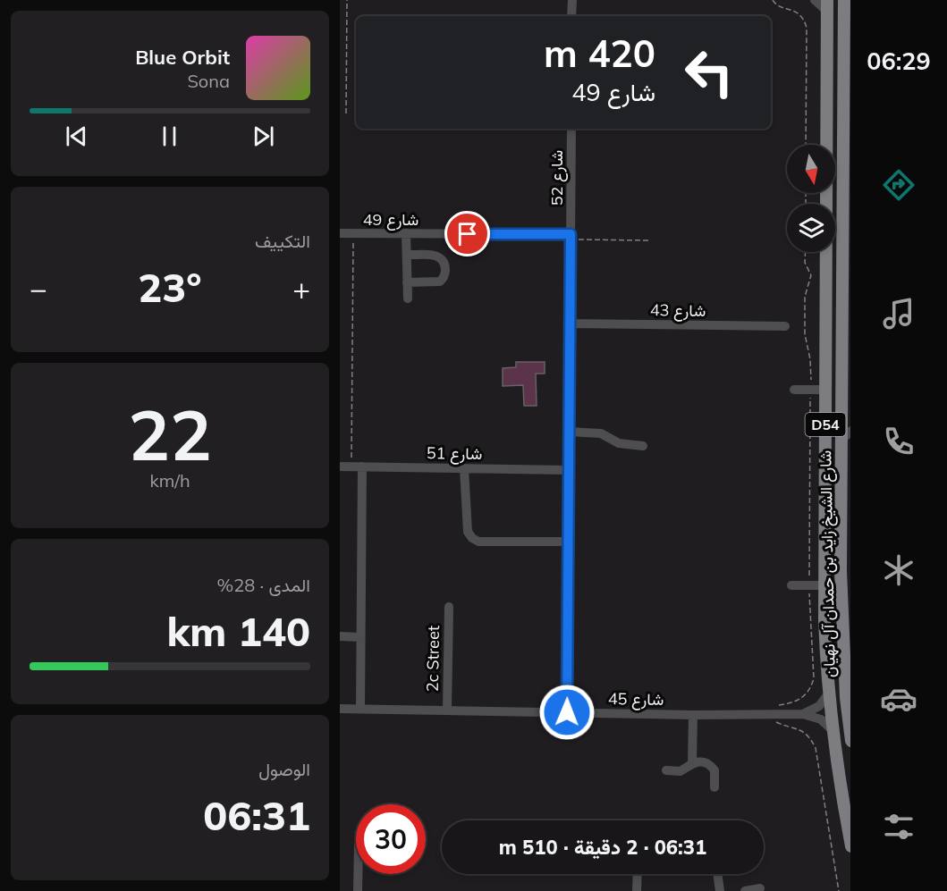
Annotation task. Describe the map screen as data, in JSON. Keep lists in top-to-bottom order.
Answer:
{
  "streets": {
    "main road": ["D54", "شارع الشيخ زايد بن حمدان آل نهيان"],
    "street": [
      "شارع 52",
      "شارع 49",
      "شارع 43",
      "شارع 51",
      "2c Street",
      "شارع 45"
    ]
  },
  "crossings": [
    ["شارع 52", "شارع 49"],
    ["شارع 52", "شارع 43"],
    ["شارع 52", "شارع 51"],
    ["شارع 52", "شارع 45"],
    ["شارع الشيخ زايد بن حمدان آل نهيان", "شارع 45"],
    ["2c Street", "شارع 45"]
  ],
  "north": "bottom",
  "page": {
    "tabs": "06:29",
    "turn": ["420 m", "شارع 49"],
    "song": ["Blue Orbit", "Sona"],
    "tile": [
      "التكييف",
      ["22", "km/h"],
      ["المدى · 28%", "140 km"],
      ["الوصول", "06:31"]
    ],
    "heat": ["−", "23°", "+"],
    "limit": "30",
    "trip": "06:31 · 2 دقيقة · 510 m"
  }
}
